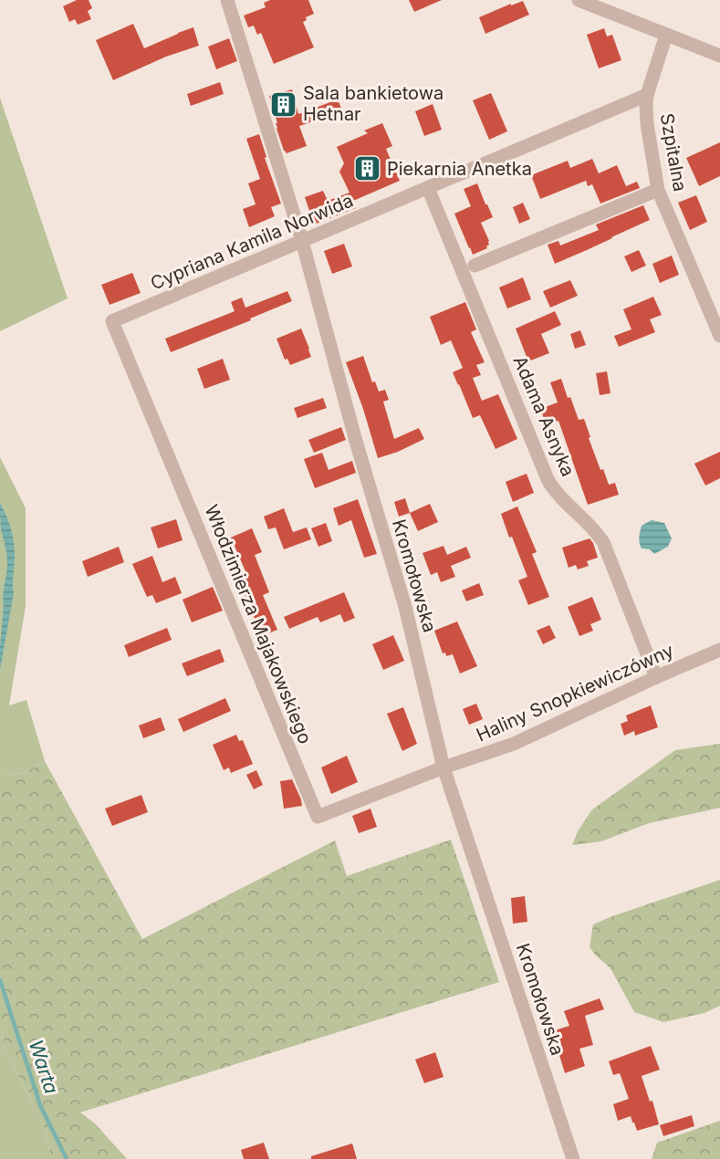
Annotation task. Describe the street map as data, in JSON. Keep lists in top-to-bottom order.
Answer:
{
  "streets": {
    "street": [
      "Szpitalna",
      "Cypriana Kamila Norwida",
      "Adama Asnyka",
      "Kromołowska",
      "Włodzimierza Majakowskiego",
      "Haliny Snopkiewiczówny"
    ]
  },
  "crossings": [
    ["Szpitalna", "Cypriana Kamila Norwida"],
    ["Cypriana Kamila Norwida", "Adama Asnyka"],
    ["Cypriana Kamila Norwida", "Kromołowska"],
    ["Cypriana Kamila Norwida", "Włodzimierza Majakowskiego"],
    ["Adama Asnyka", "Haliny Snopkiewiczówny"],
    ["Kromołowska", "Włodzimierza Majakowskiego"],
    ["Kromołowska", "Haliny Snopkiewiczówny"],
    ["Włodzimierza Majakowskiego", "Haliny Snopkiewiczówny"]
  ],
  "water": ["Warta"],
  "places": {
    "building": ["Sala bankietowa Hetnar", "Piekarnia Anetka"]
  }
}
